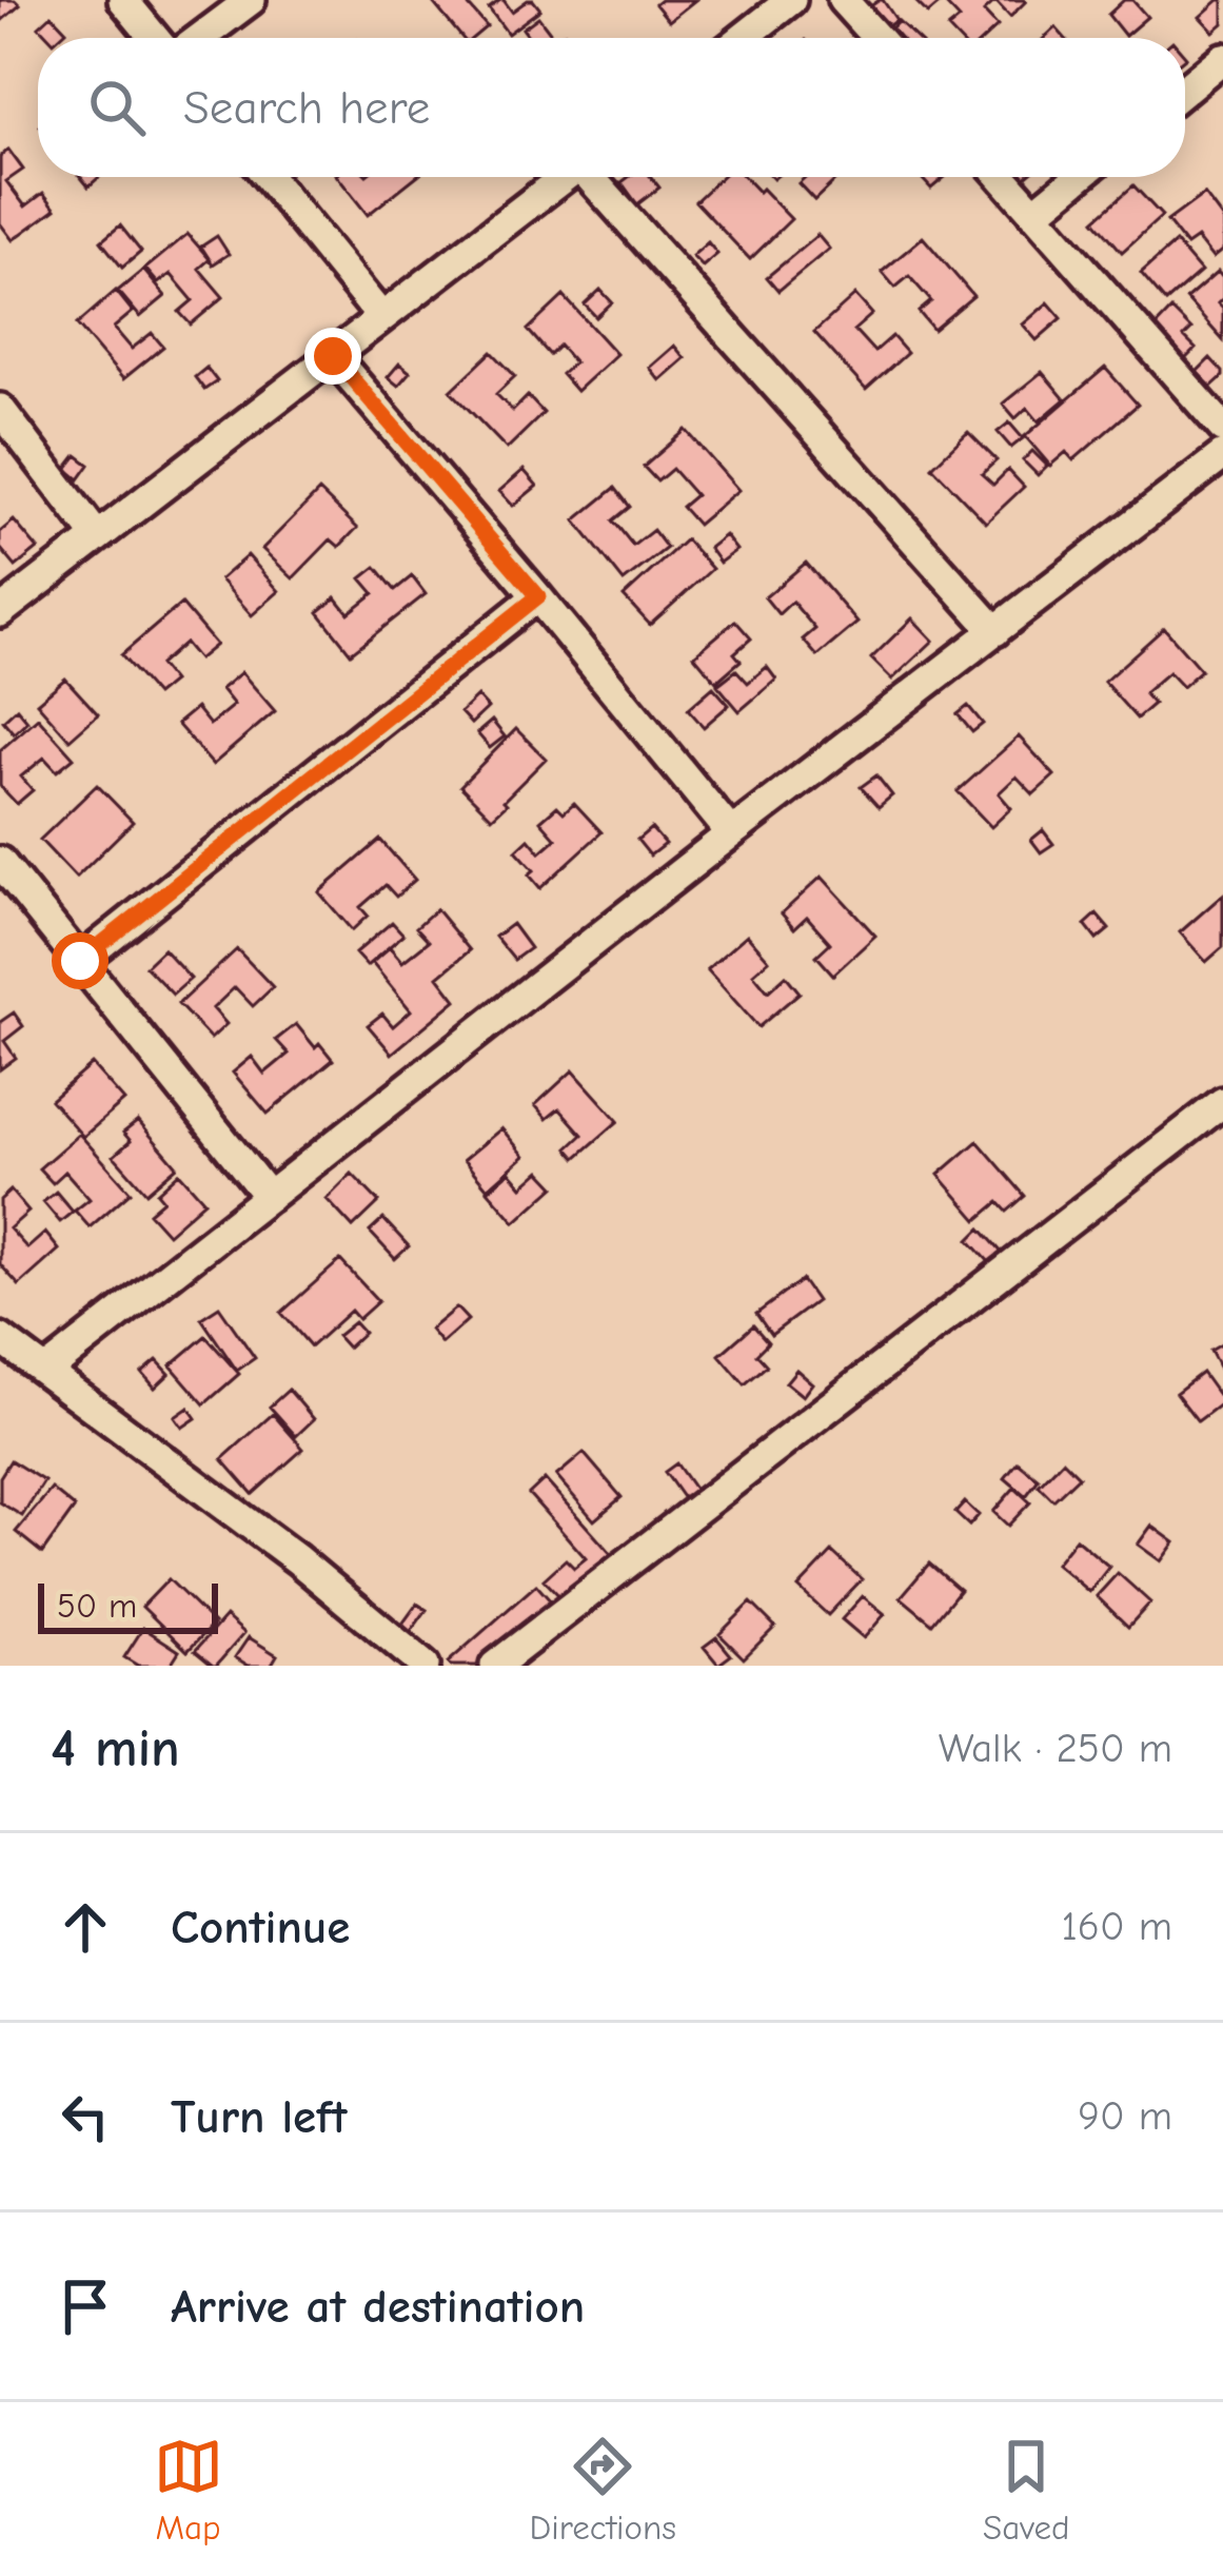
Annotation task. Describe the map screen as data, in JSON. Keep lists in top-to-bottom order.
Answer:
{
  "scale_bar": "50 m",
  "page": {
    "search": "Search here",
    "scale": "50 m",
    "heading": ["4 min", "Walk · 250 m"],
    "list": [
      ["Continue", "160 m"],
      ["Turn left", "90 m"],
      "Arrive at destination"
    ],
    "nav": ["Map", "Directions", "Saved"]
  }
}
